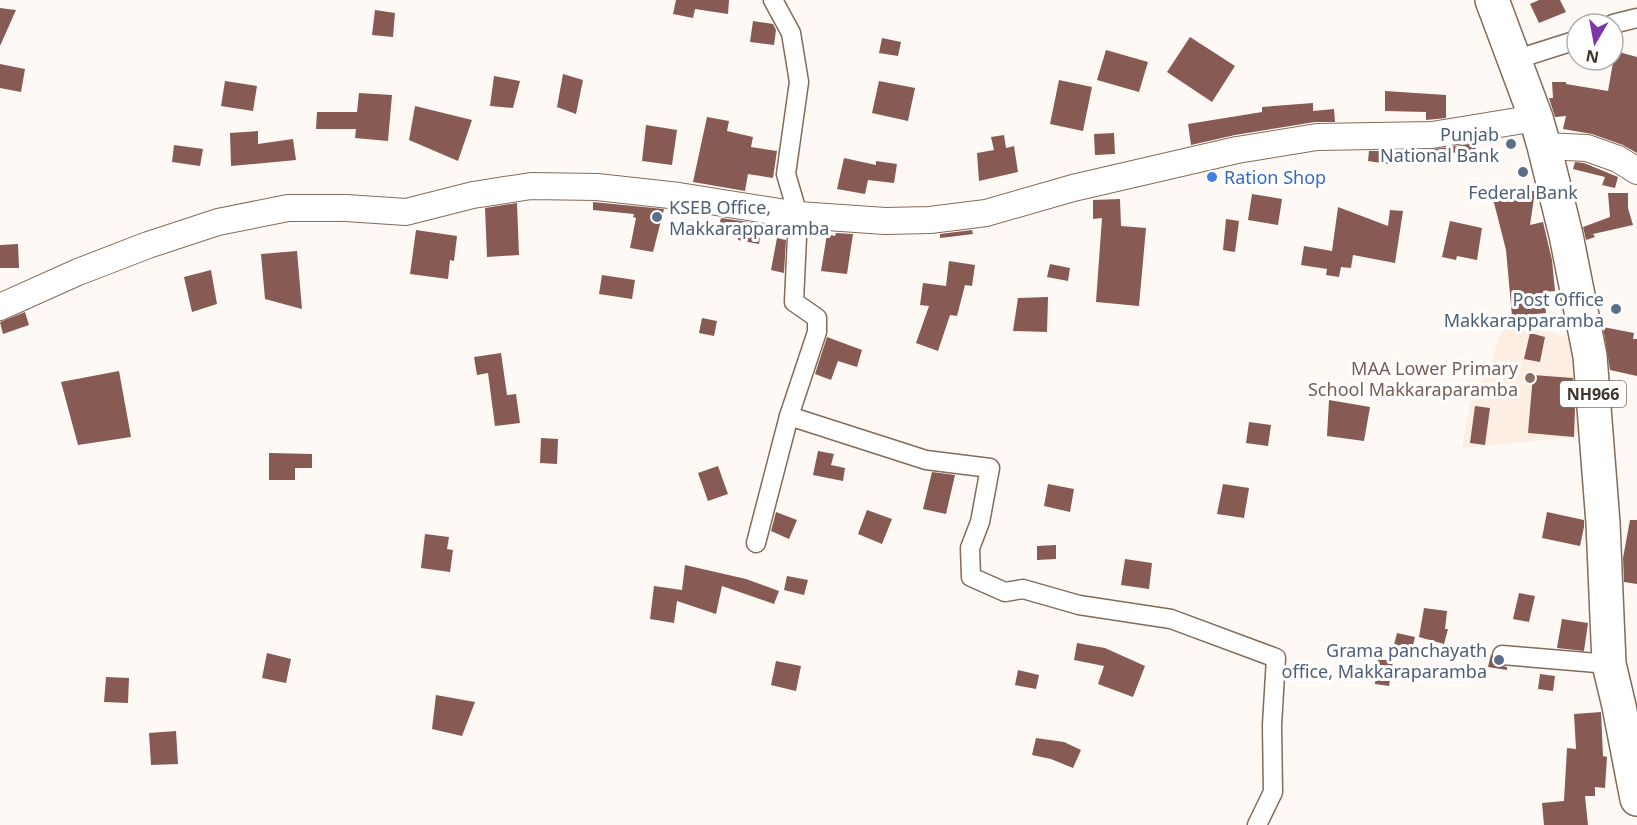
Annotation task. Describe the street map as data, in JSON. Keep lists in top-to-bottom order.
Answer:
{
  "streets": {
    "highway": ["NH966"]
  },
  "places": [
    "Punjab National Bank",
    "Federal Bank",
    "Ration Shop",
    "KSEB Office, Makkarapparamba",
    "Post Office Makkarapparamba",
    "MAA Lower Primary School Makkaraparamba",
    "Grama panchayath office, Makkaraparamba"
  ],
  "north": "bottom"
}
